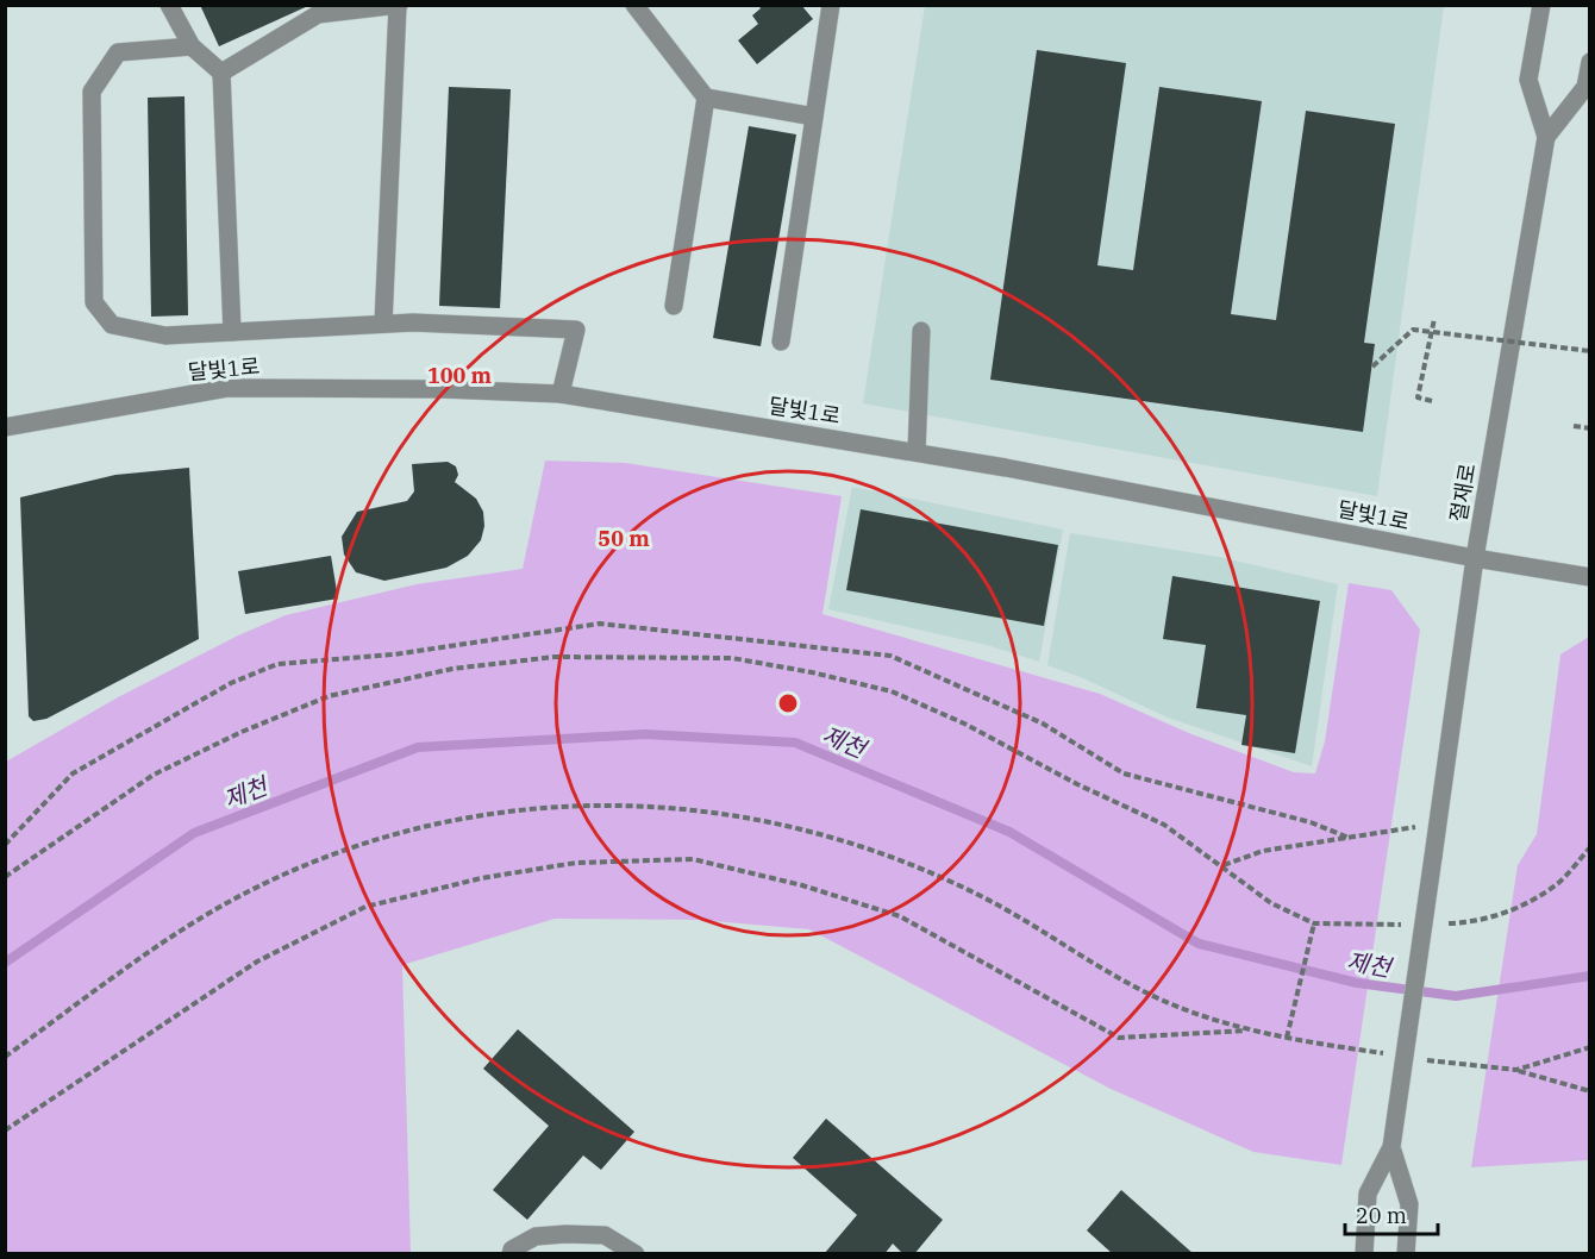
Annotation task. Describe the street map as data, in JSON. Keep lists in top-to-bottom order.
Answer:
{
  "streets": {
    "street": ["달빛1로", "절재로"]
  },
  "crossings": [
    ["달빛1로", "절재로"]
  ],
  "water": ["제천"],
  "scale_bar": "20 m",
  "rings": ["100 m", "50 m"]
}
